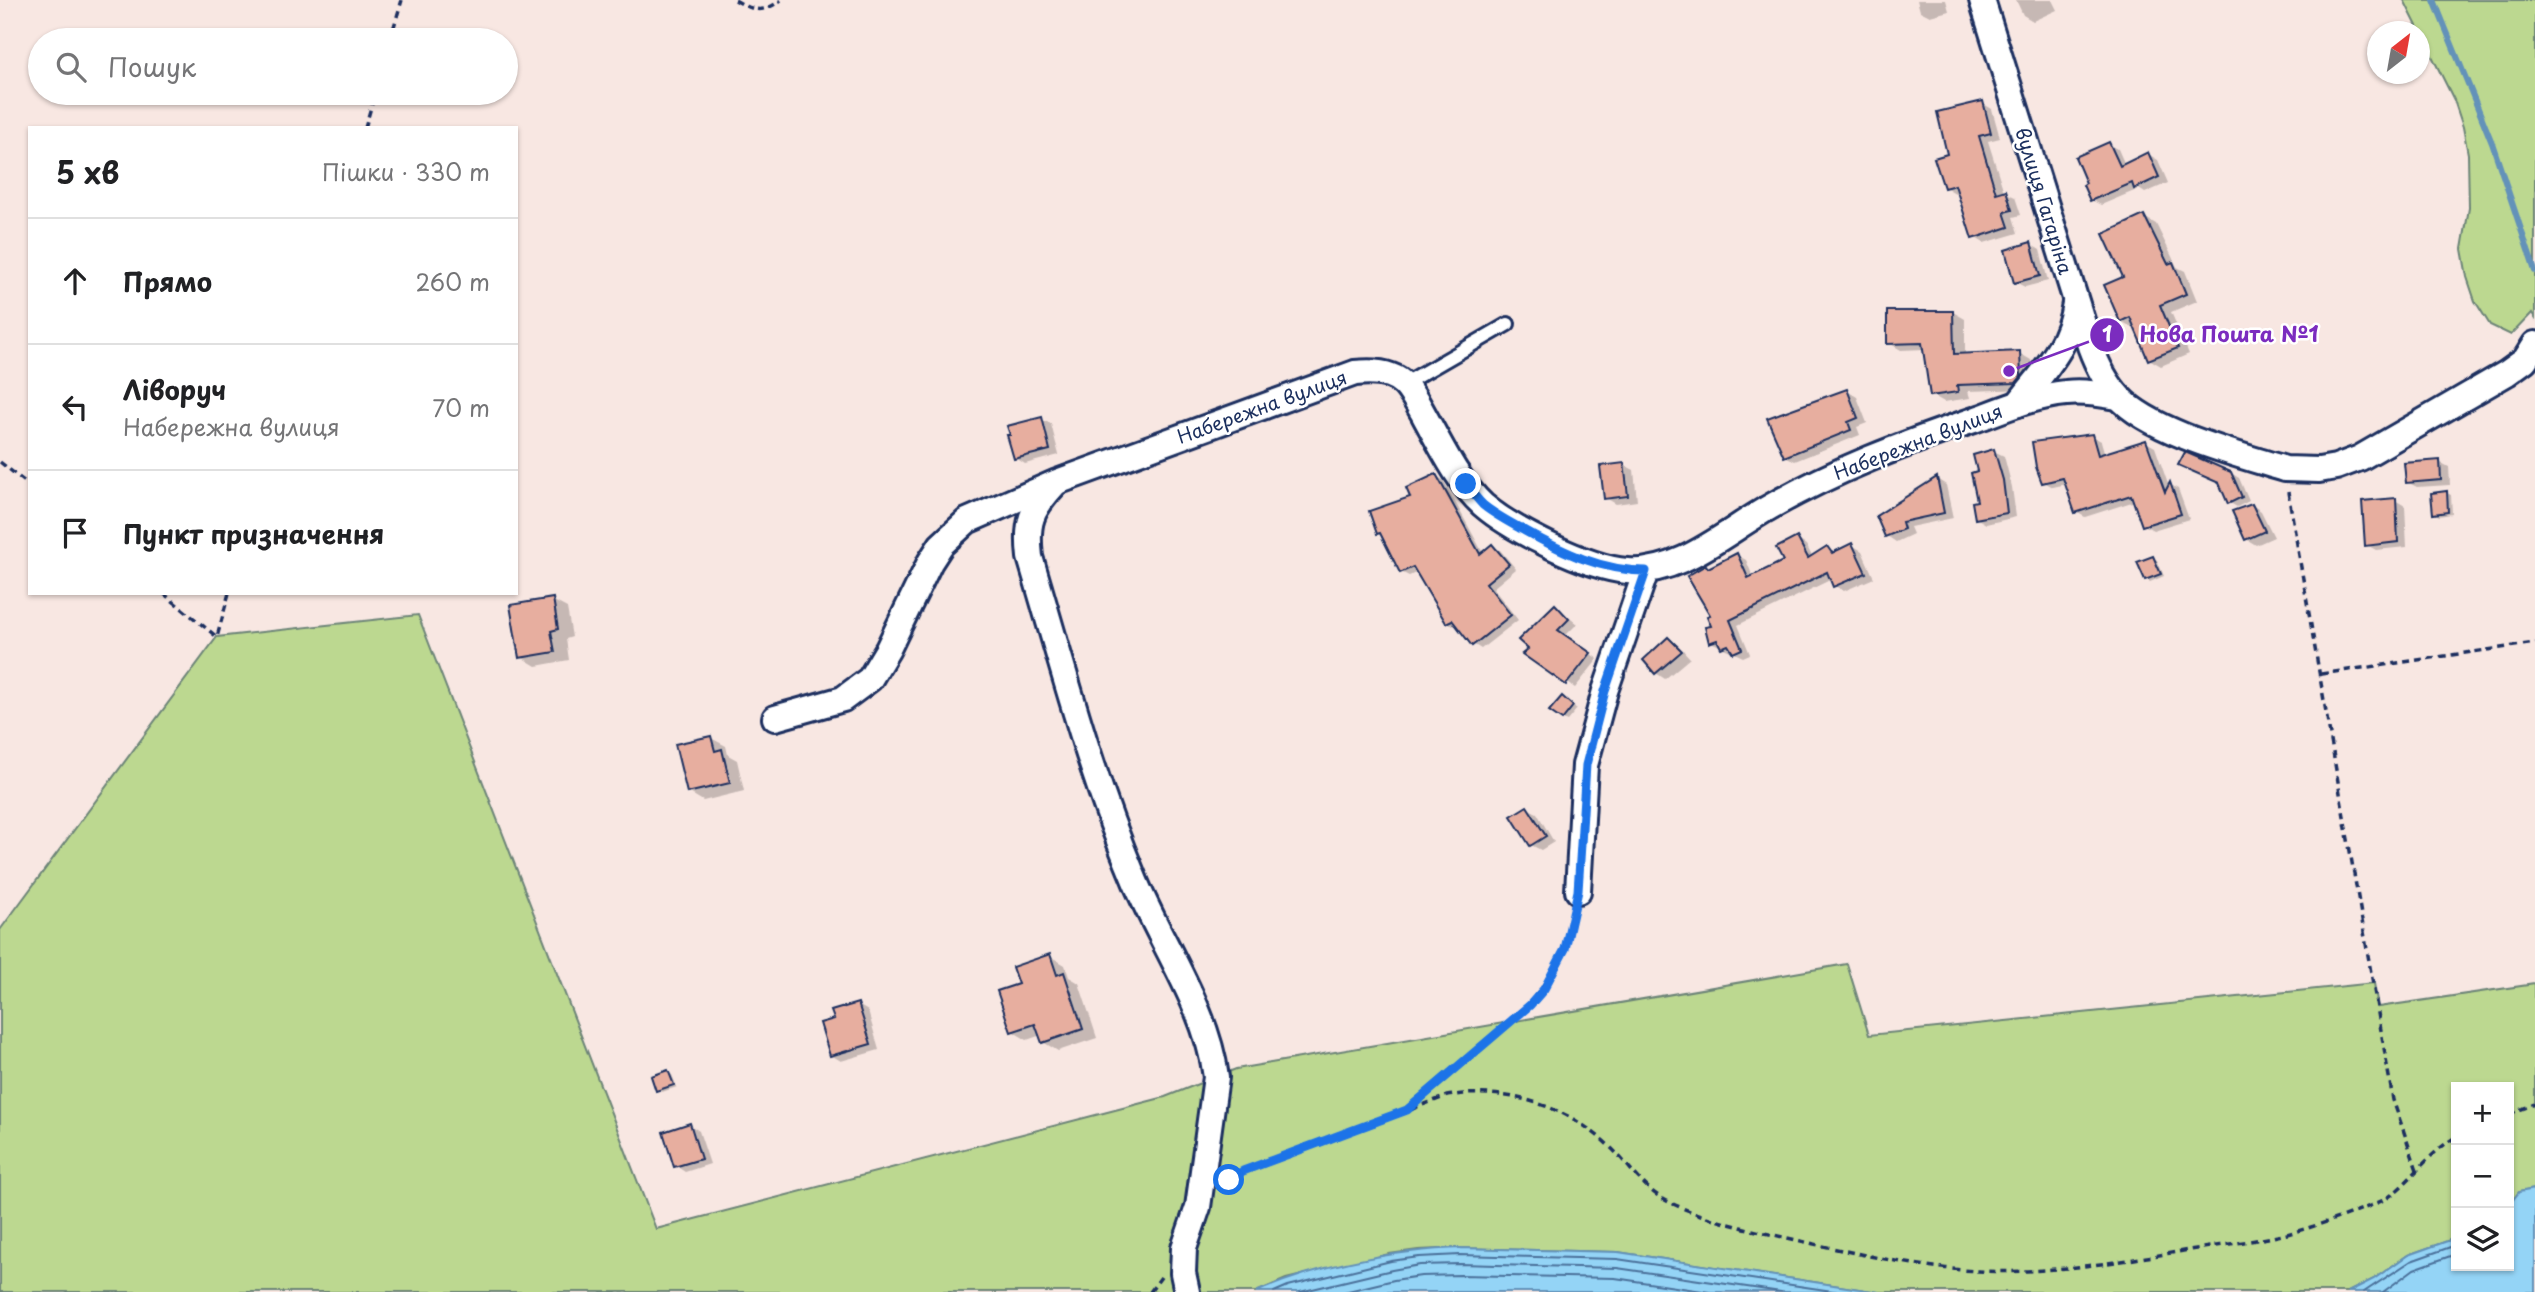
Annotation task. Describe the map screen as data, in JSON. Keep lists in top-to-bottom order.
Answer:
{
  "streets": {
    "street": ["вулиця Гагаріна", "Набережна вулиця"]
  },
  "crossings": [
    ["вулиця Гагаріна", "Набережна вулиця"]
  ],
  "places": ["Нова Пошта №1"],
  "north": "top right",
  "page": {
    "search": "Пошук",
    "heading": ["5 хв", "Пішки · 330 m"],
    "list": [
      ["Прямо", "260 m"],
      ["Ліворуч", "Набережна вулиця", "70 m"],
      "Пункт призначення"
    ],
    "map_buttons": ["+", "−"]
  }
}
